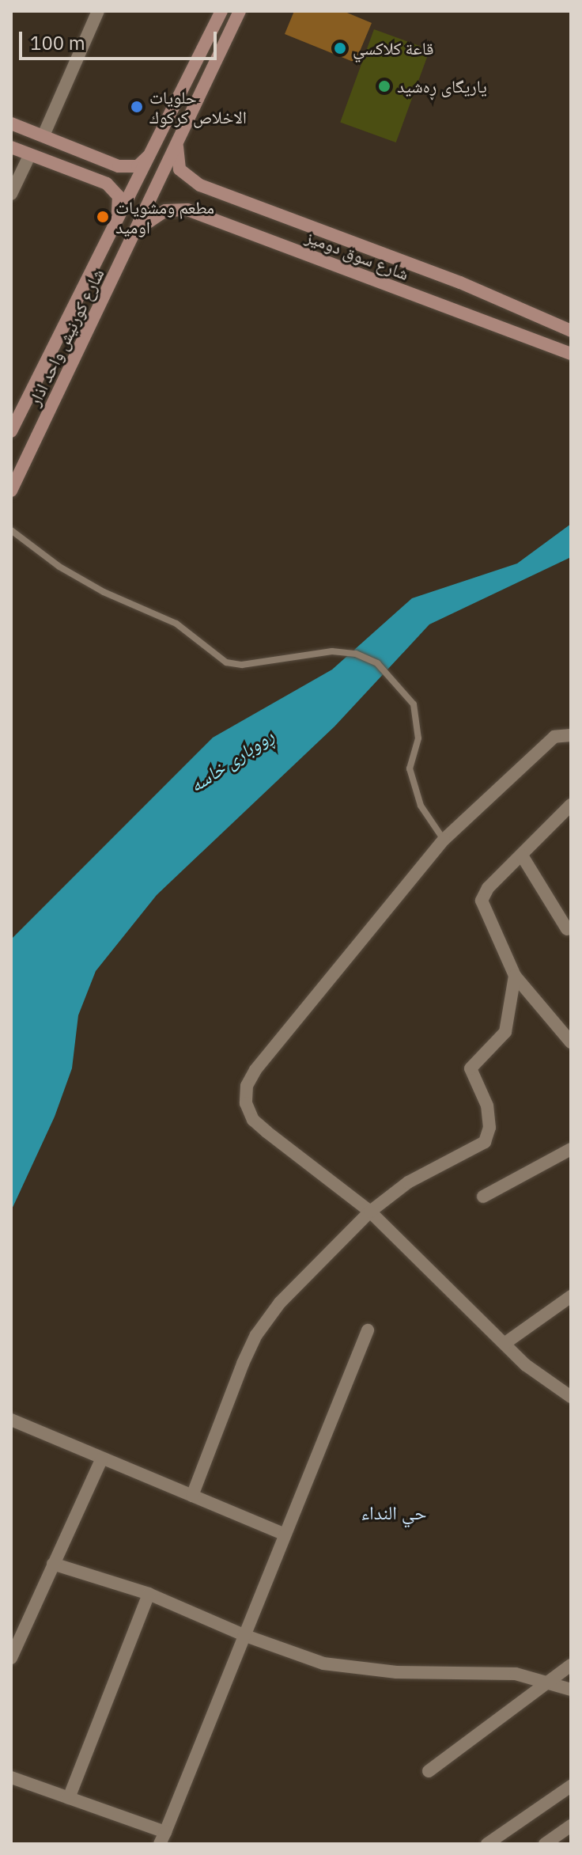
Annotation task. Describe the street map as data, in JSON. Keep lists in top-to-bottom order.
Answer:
{
  "streets": {
    "main road": ["شارع سوق دوميز", "شارع كورنيش واحد اذار"]
  },
  "crossings": [
    ["شارع سوق دوميز", "شارع كورنيش واحد اذار"]
  ],
  "districts": ["حي النداء"],
  "water": ["ڕووباری خاسە"],
  "places": [
    "قاعة كلاكسي",
    "یاریگای ڕەشید",
    "حلويات الاخلاص كركوك",
    "مطعم ومشويات اوميد"
  ],
  "scale_bar": "100 m"
}
